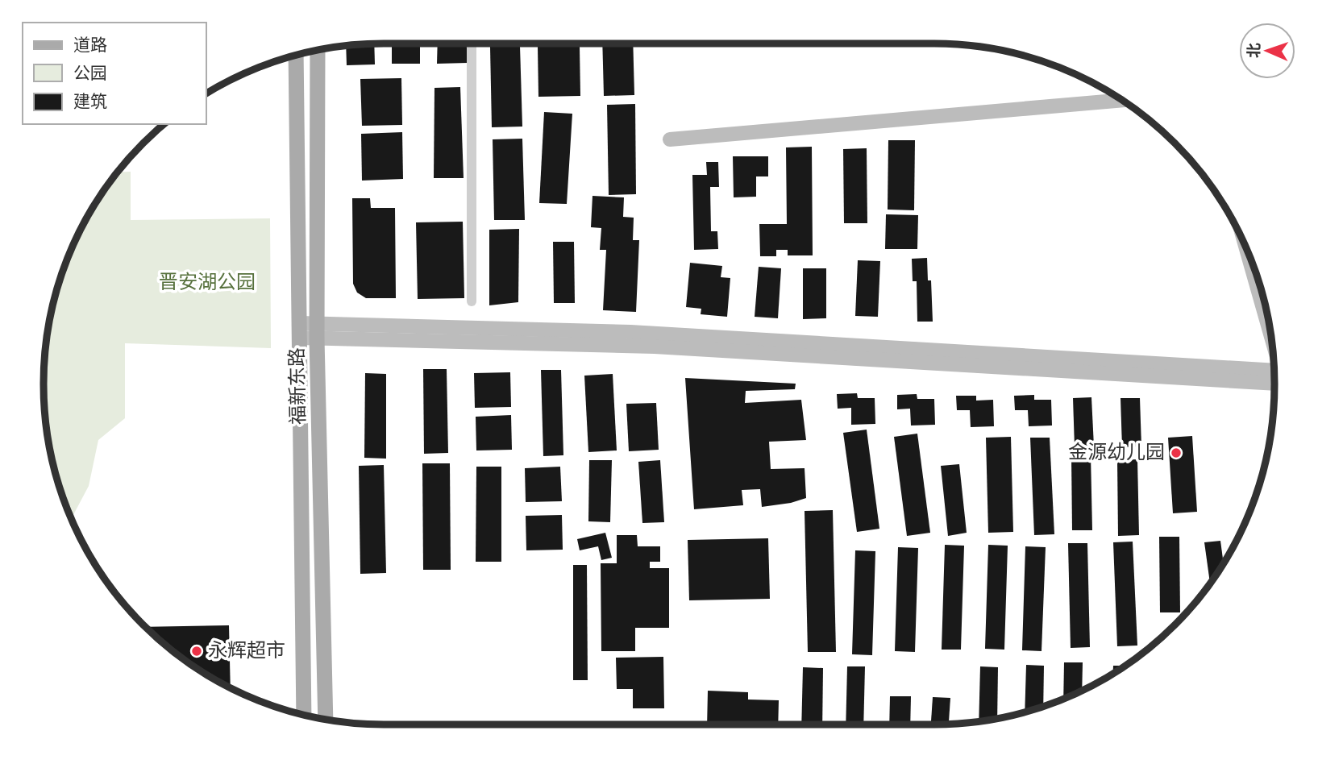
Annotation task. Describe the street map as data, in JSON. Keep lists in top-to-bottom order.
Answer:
{
  "streets": {
    "main road": ["福新东路"]
  },
  "parks": ["晋安湖公园"],
  "places": ["金源幼儿园", "永辉超市"],
  "legend": ["道路", "公园", "建筑"],
  "north": "left"
}
